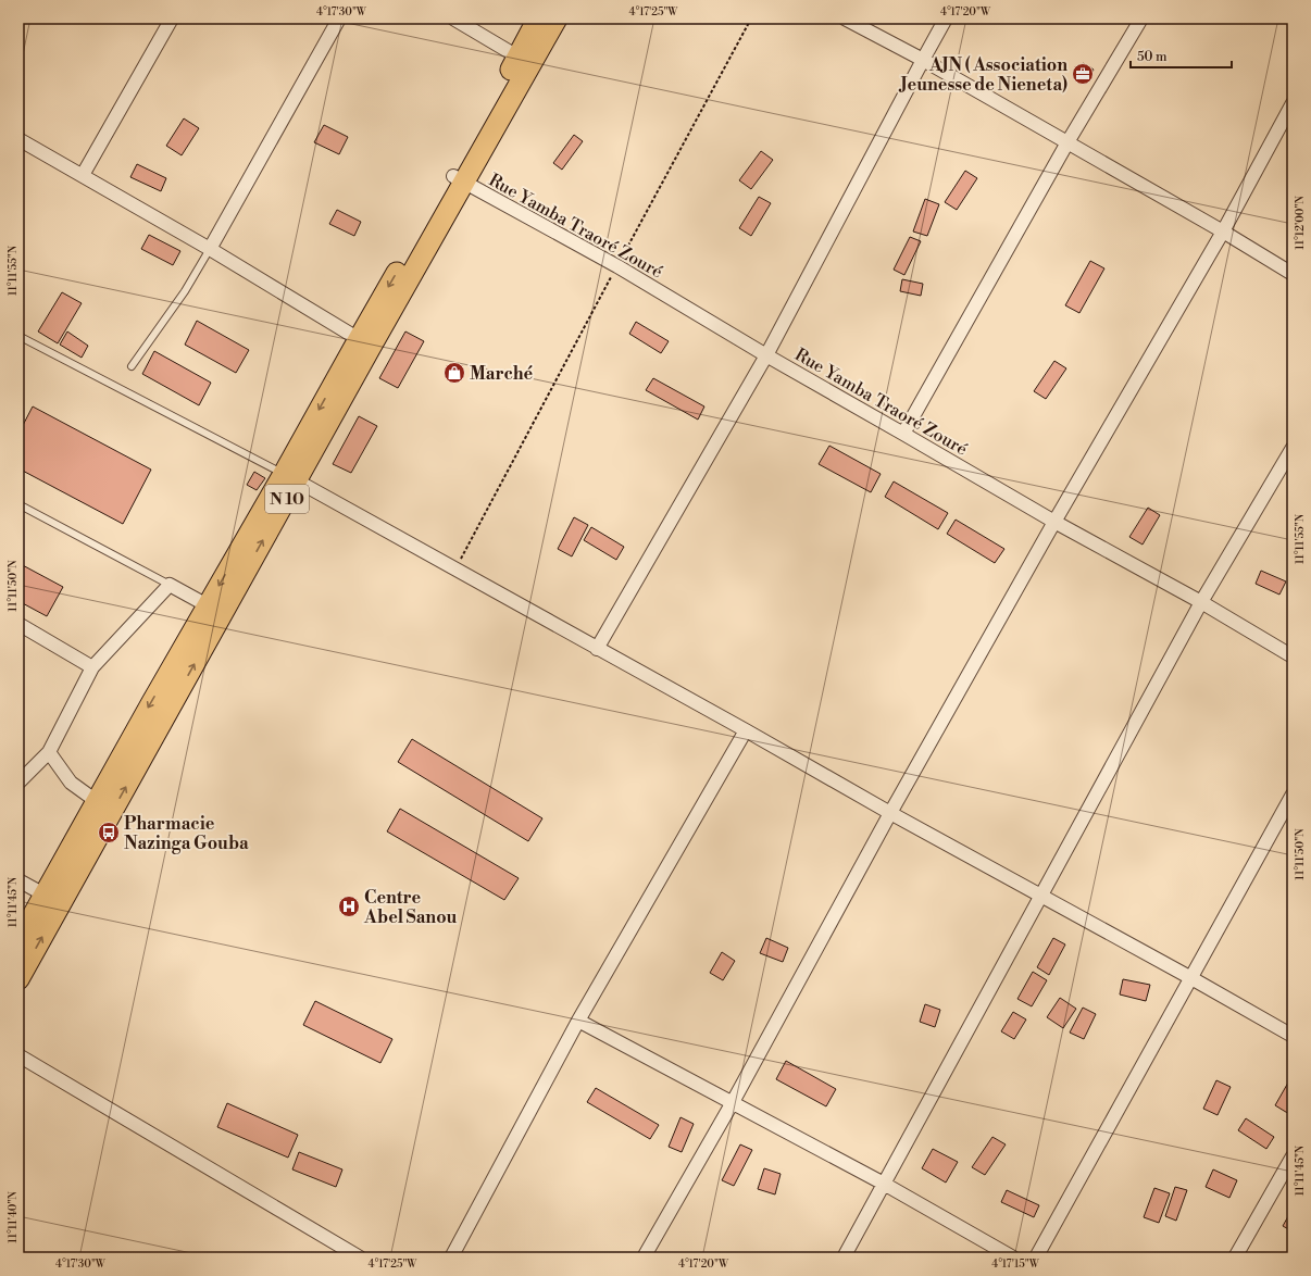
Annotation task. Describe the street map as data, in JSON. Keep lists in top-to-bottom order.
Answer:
{
  "streets": {
    "main road": ["N 10"],
    "street": ["Rue Yamba Traoré Zouré"]
  },
  "crossings": [
    ["Rue Yamba Traoré Zouré", "N 10"]
  ],
  "places": {
    "office": ["AJN ( Association Jeunesse de Nieneta)"],
    "shop": ["Marché"],
    "bus stop": ["Pharmacie Nazinga Gouba"],
    "hospital": ["Centre Abel Sanou"]
  },
  "scale_bar": "50 m",
  "coordinates": [
    "4°17'30\"W",
    "4°17'25\"W",
    "4°17'20\"W",
    "11°12'00\"N",
    "11°11'55\"N",
    "11°11'50\"N",
    "11°11'45\"N",
    "11°11'40\"N",
    "4°17'15\"W"
  ]
}
